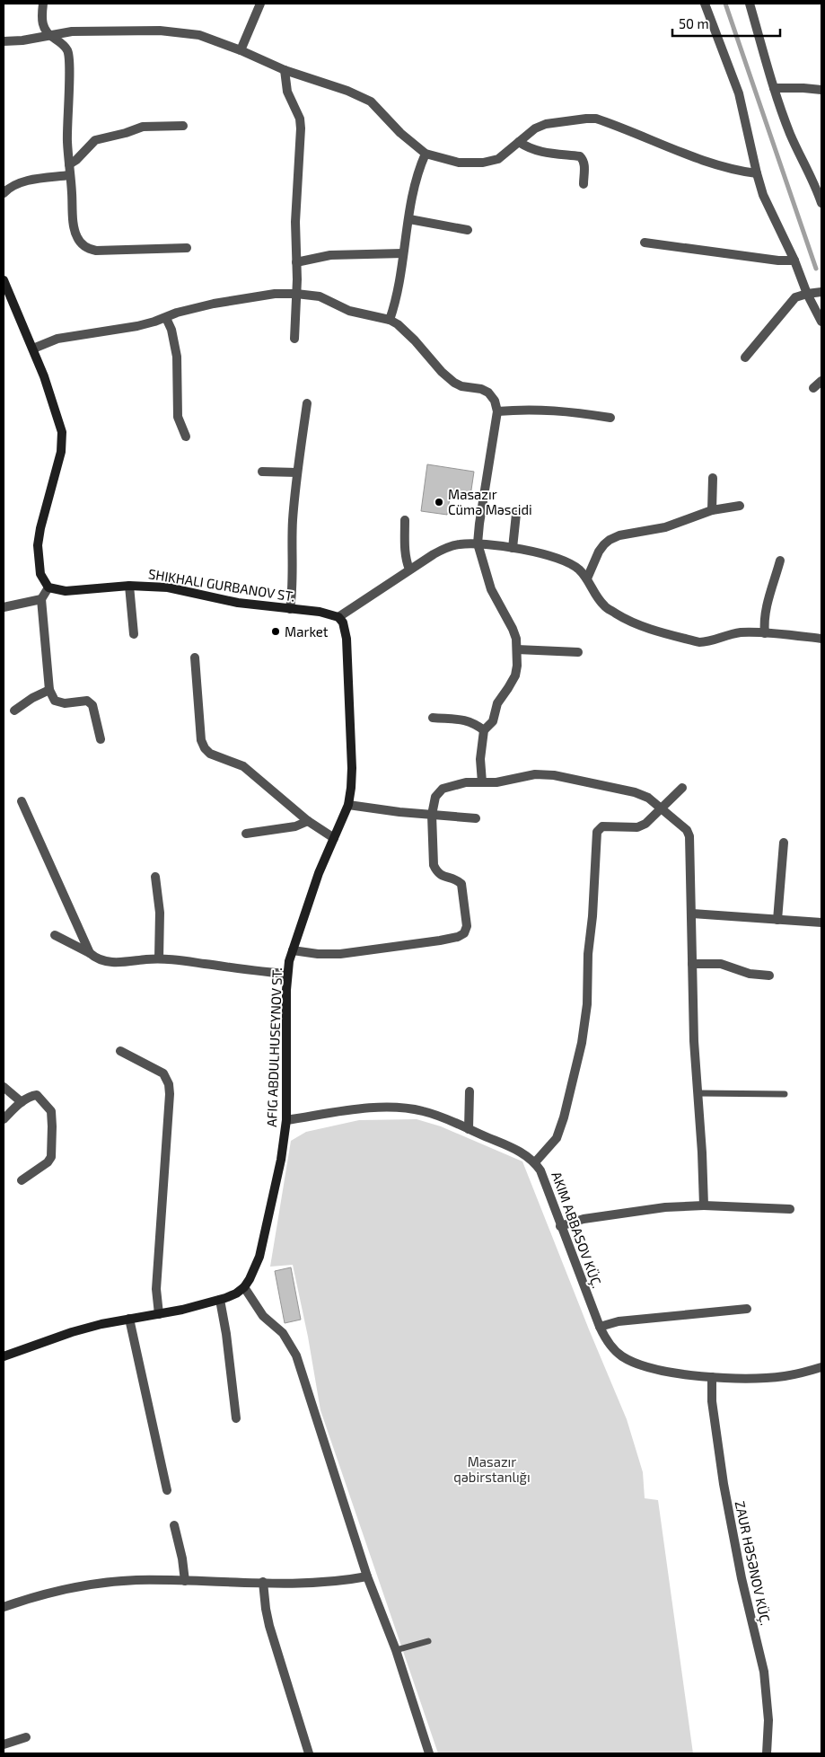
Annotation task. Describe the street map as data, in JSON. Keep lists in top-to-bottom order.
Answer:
{
  "streets": {
    "street": [
      "SHIKHALI GURBANOV ST.",
      "AFIG ABDULHUSEYNOV ST.",
      "AKIM ABBASOV KÜÇ.",
      "ZAUR HƏSƏNOV KÜÇ."
    ]
  },
  "crossings": [
    ["SHIKHALI GURBANOV ST.", "AFIG ABDULHUSEYNOV ST."],
    ["AFIG ABDULHUSEYNOV ST.", "AKIM ABBASOV KÜÇ."],
    ["AKIM ABBASOV KÜÇ.", "ZAUR HƏSƏNOV KÜÇ."]
  ],
  "parks": ["Masazır qəbirstanlığı"],
  "places": ["Masazır Cümə Məscidi", "Market"],
  "scale_bar": "50 m"
}
